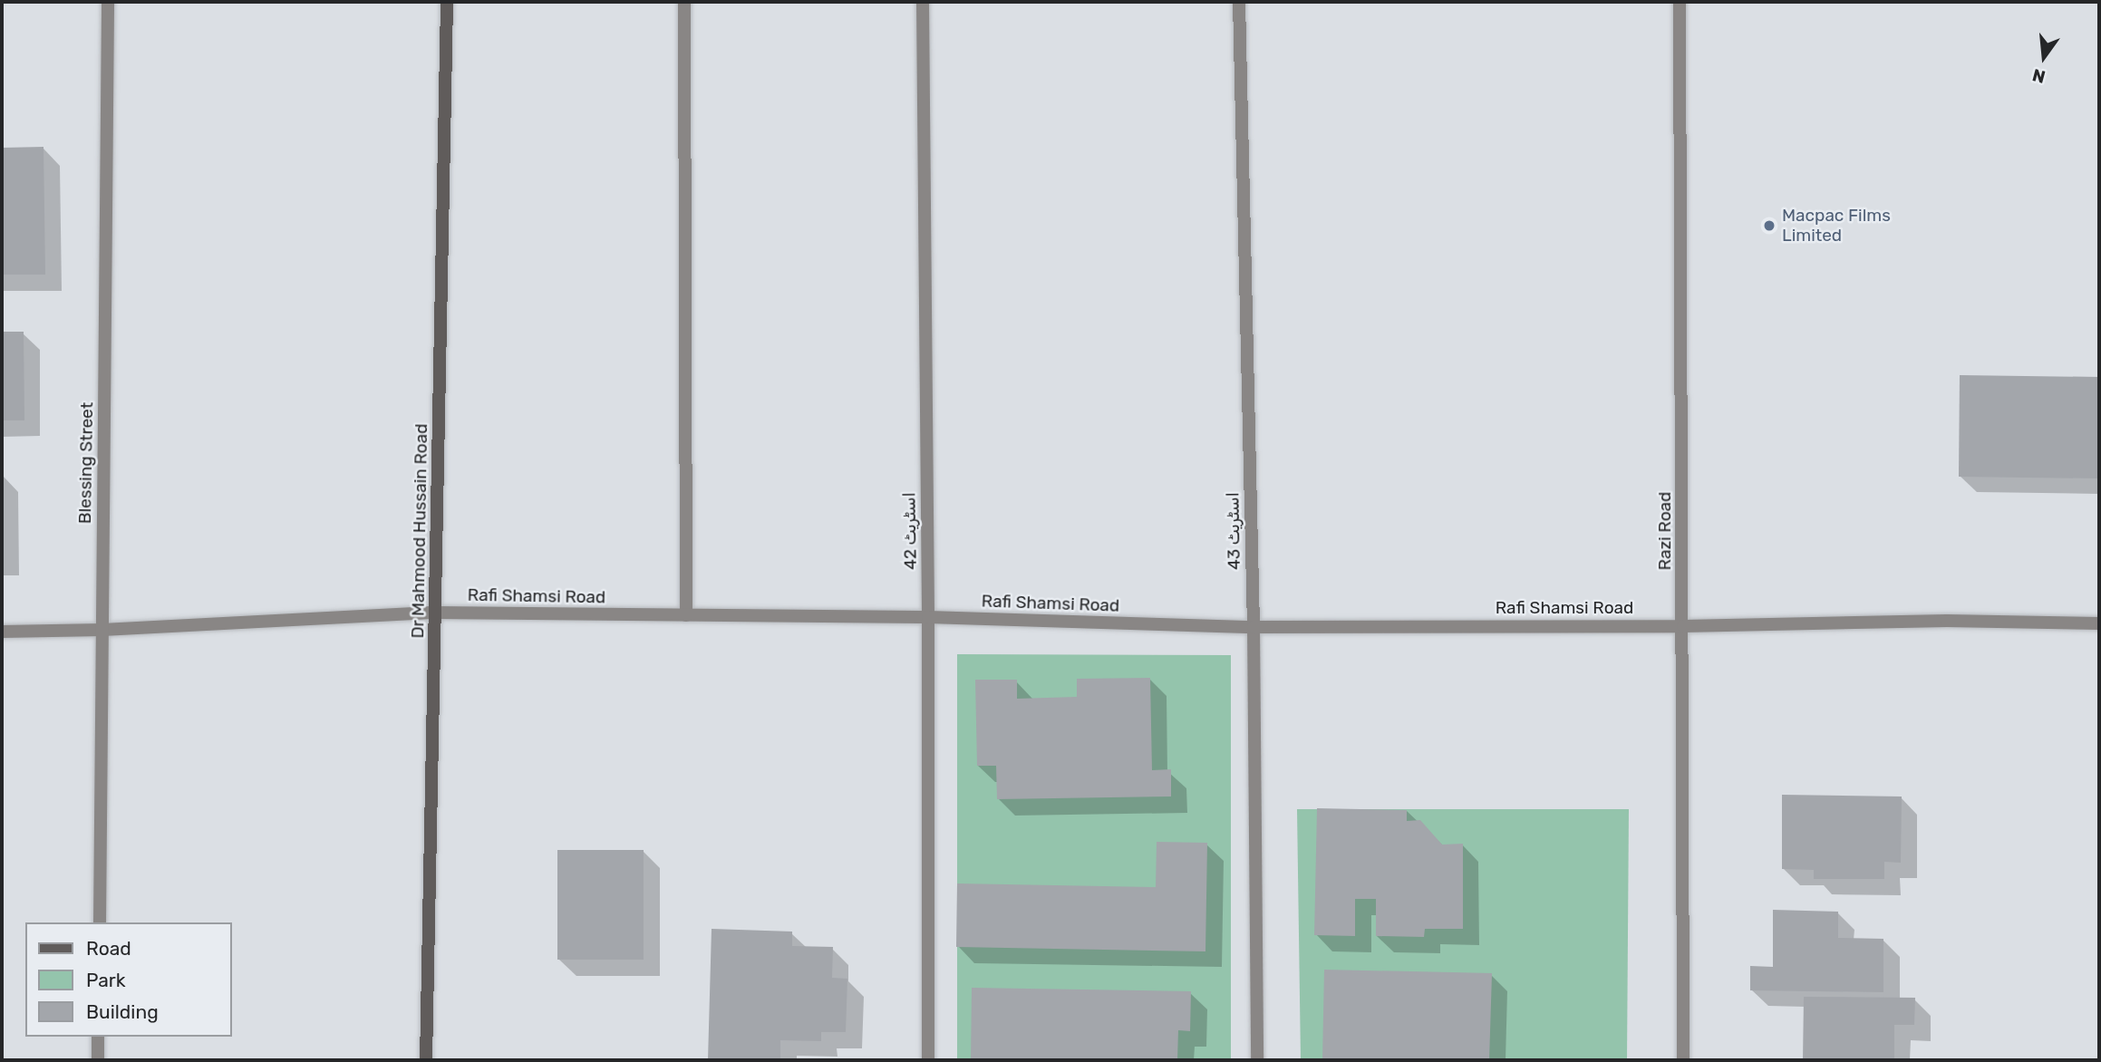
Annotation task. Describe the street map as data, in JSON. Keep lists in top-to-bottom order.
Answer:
{
  "streets": {
    "main road": ["Dr Mahmood Hussain Road"],
    "street": [
      "Blessing Street",
      "اسٹریٹ 42",
      "اسٹریٹ 43",
      "Razi Road",
      "Rafi Shamsi Road"
    ]
  },
  "crossings": [
    ["Blessing Street", "Rafi Shamsi Road"],
    ["Dr Mahmood Hussain Road", "Rafi Shamsi Road"],
    ["اسٹریٹ 42", "Rafi Shamsi Road"],
    ["اسٹریٹ 43", "Rafi Shamsi Road"],
    ["Razi Road", "Rafi Shamsi Road"]
  ],
  "places": ["Macpac Films Limited"],
  "legend": ["Road", "Park", "Building"],
  "north": "bottom"
}
